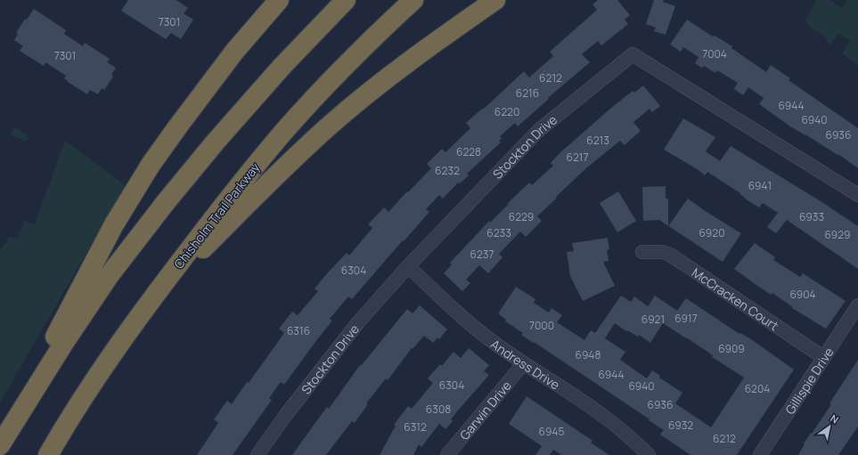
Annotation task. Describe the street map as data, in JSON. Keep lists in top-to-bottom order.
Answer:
{
  "streets": {
    "highway": ["Chisholm Trail Parkway"],
    "street": [
      "Stockton Drive",
      "McCracken Court",
      "Andress Drive",
      "Gillispie Drive",
      "Garwin Drive"
    ]
  },
  "crossings": [
    ["Stockton Drive", "Andress Drive"],
    ["McCracken Court", "Gillispie Drive"],
    ["Andress Drive", "Garwin Drive"]
  ],
  "house_numbers": [
    "7301",
    "7004",
    "7301",
    "6212",
    "6216",
    "6944",
    "6220",
    "6940",
    "6936",
    "6213",
    "6228",
    "6217",
    "6232",
    "6941",
    "6229",
    "6933",
    "6233",
    "6920",
    "6929",
    "6237",
    "6304",
    "6904",
    "6917",
    "6921",
    "7000",
    "6316",
    "6909",
    "6948",
    "6944",
    "6304",
    "6940",
    "6204",
    "6936",
    "6308",
    "6932",
    "6312",
    "6945",
    "6212"
  ],
  "north": "top right"
}
